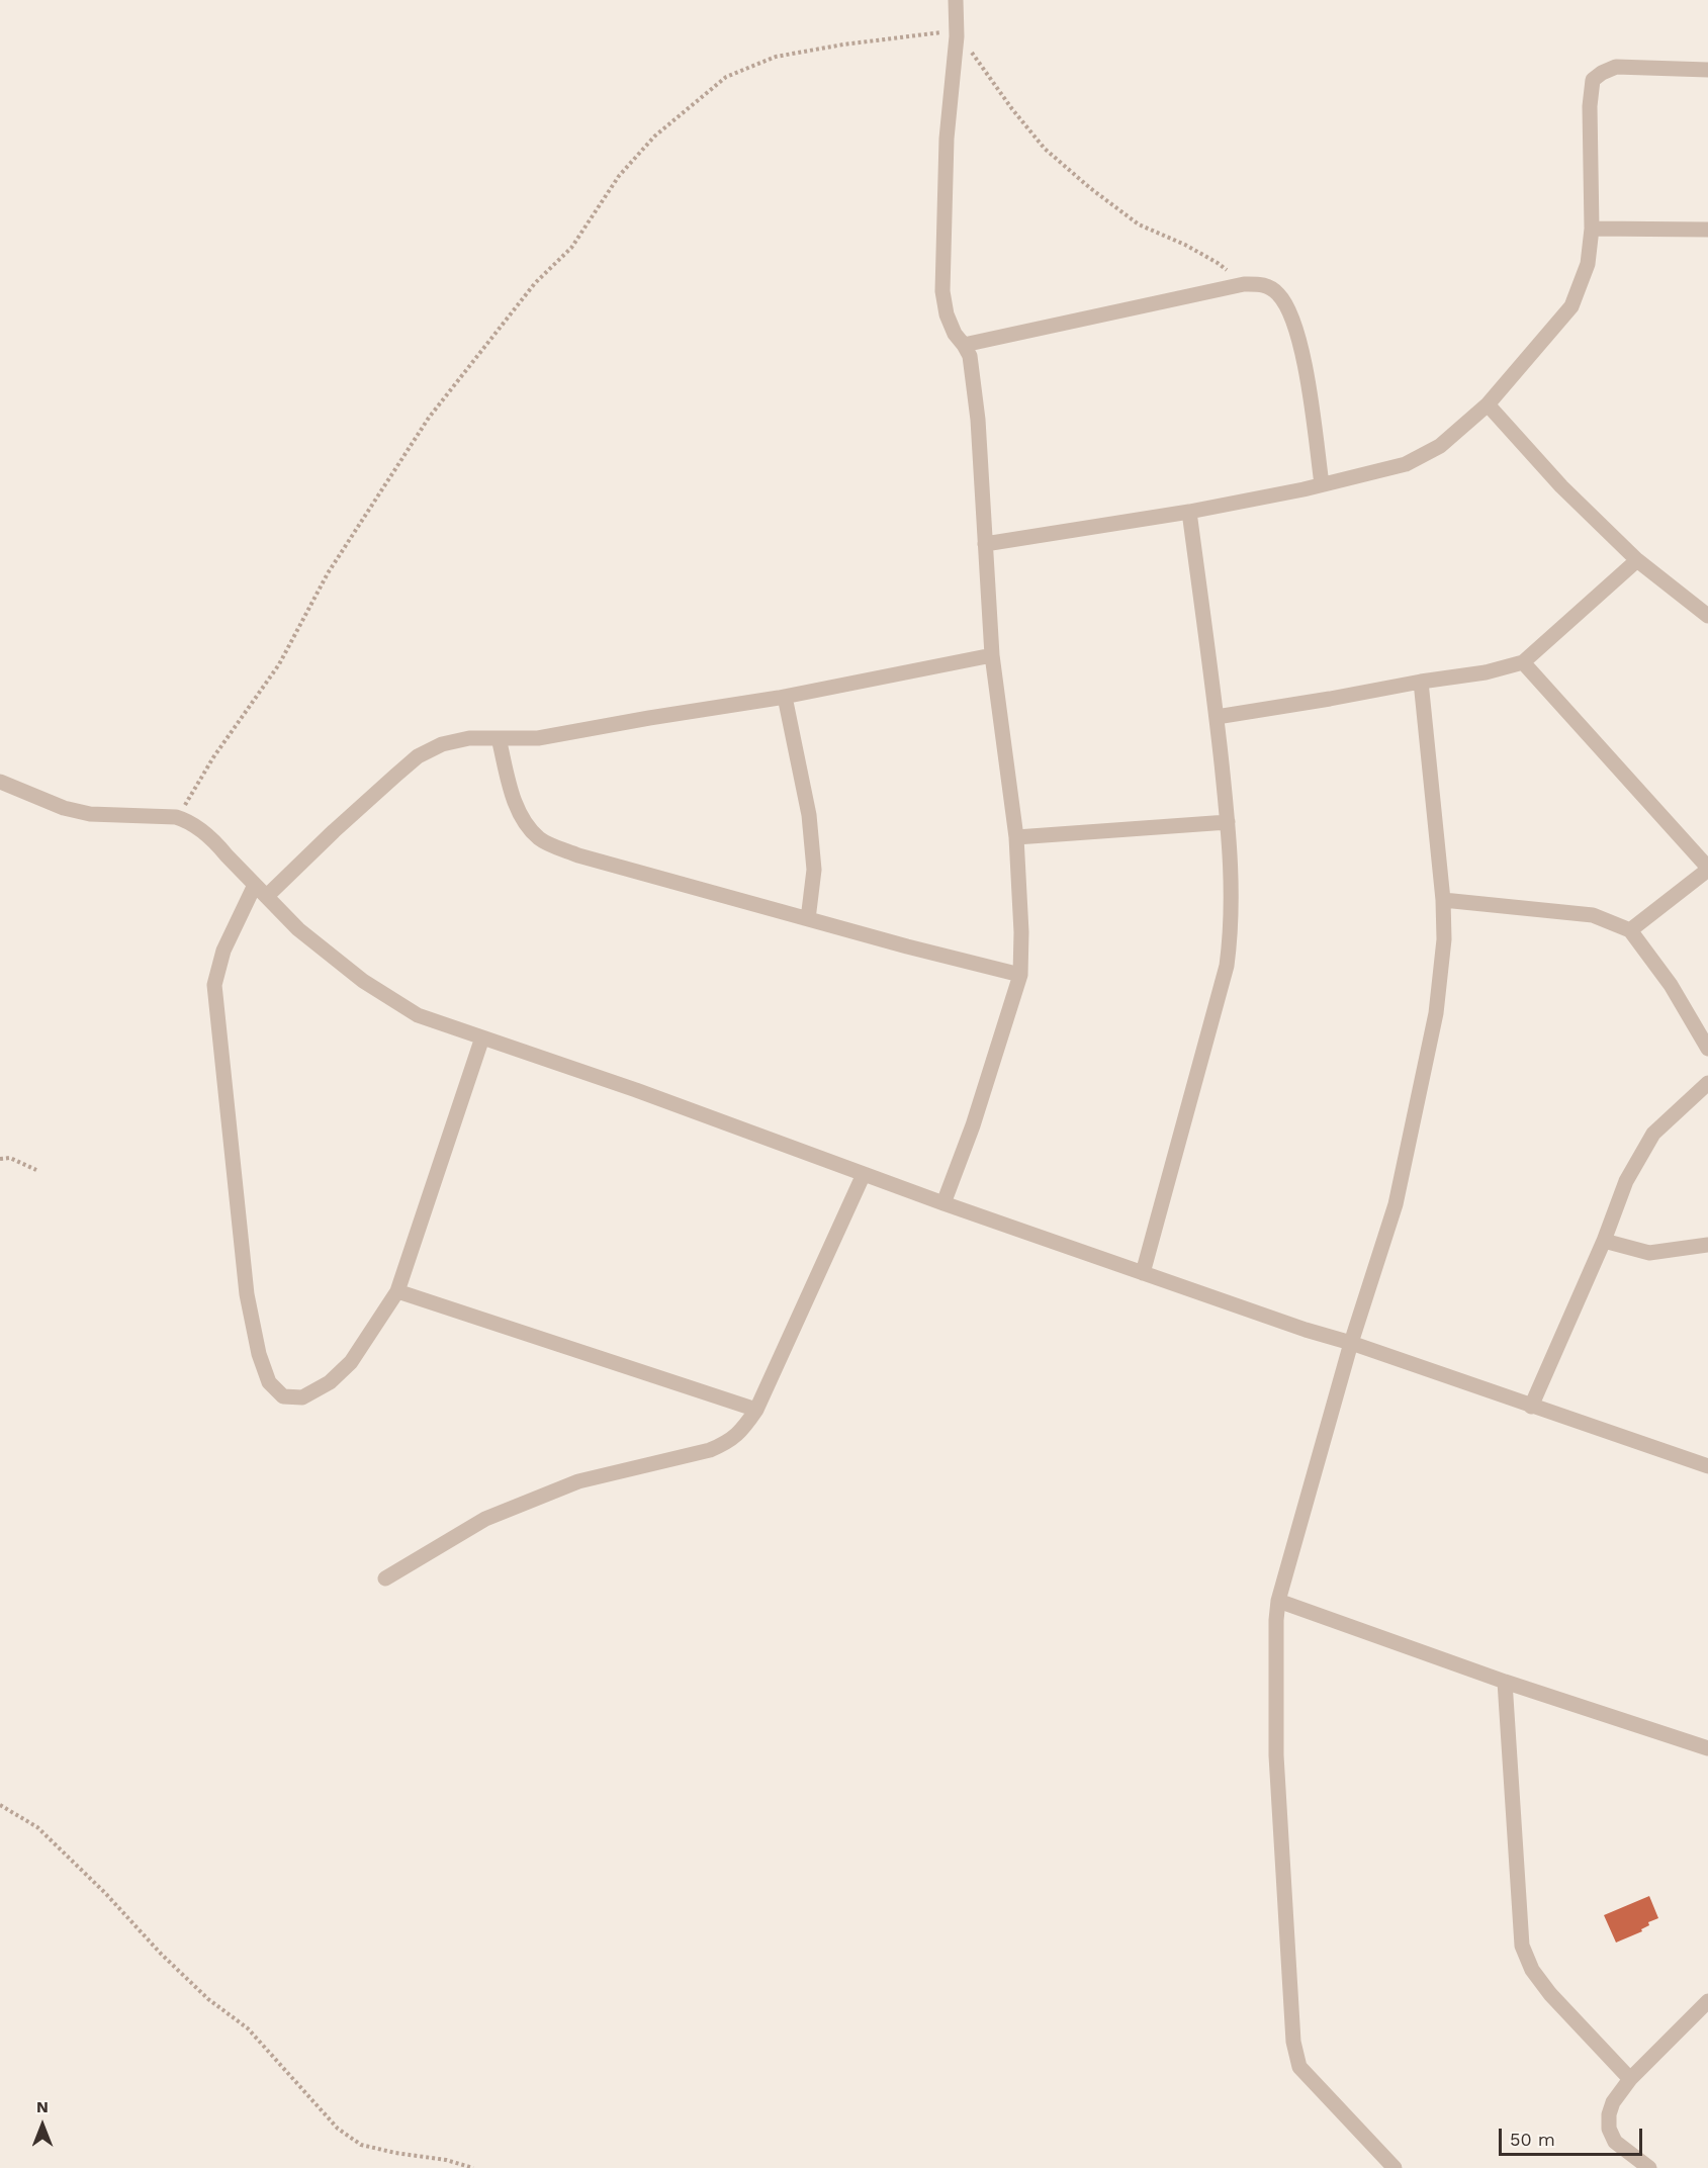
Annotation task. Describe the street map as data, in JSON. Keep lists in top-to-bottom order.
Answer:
{
  "scale_bar": "50 m",
  "north": "top"
}
